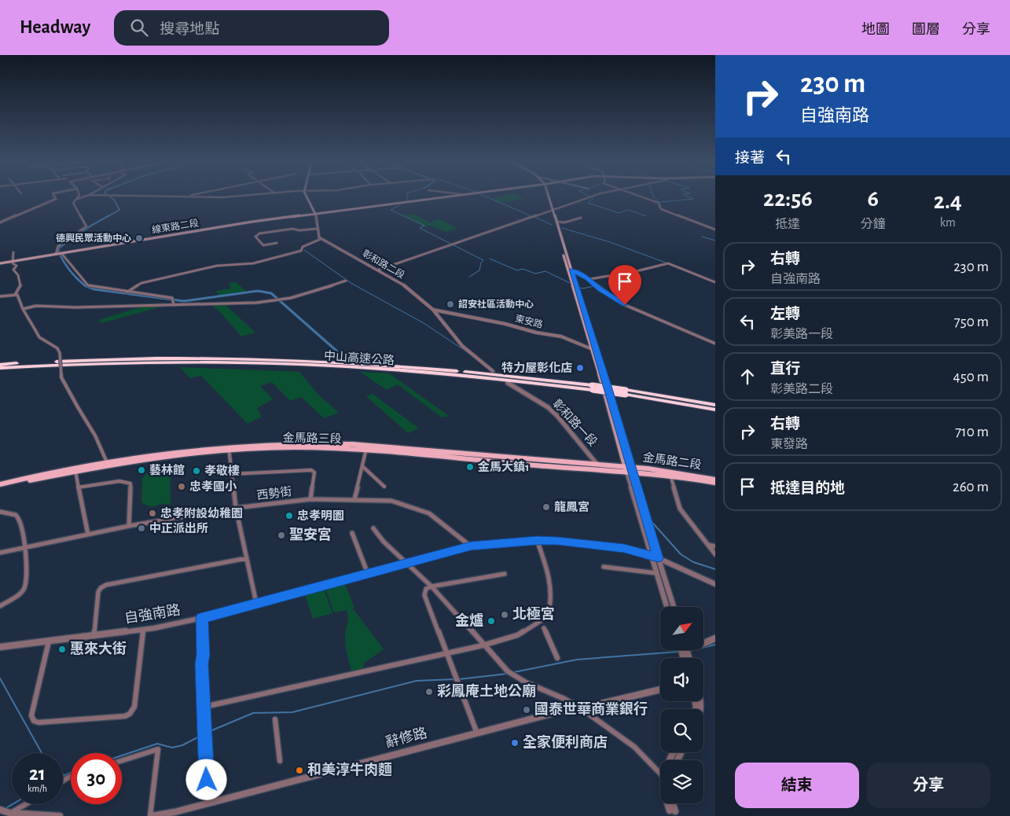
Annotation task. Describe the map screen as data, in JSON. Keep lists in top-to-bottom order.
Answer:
{
  "streets": {
    "highway": ["中山高速公路"],
    "main road": ["線東路二段", "金馬路三段", "金馬路二段"],
    "street": [
      "彰和路二段",
      "東安路",
      "彰和路一段",
      "西勢街",
      "自強南路",
      "辭修路"
    ]
  },
  "crossings": [
    ["彰和路二段", "東安路"],
    ["彰和路一段", "金馬路三段"],
    ["金馬路三段", "金馬路二段"],
    ["西勢街", "自強南路"]
  ],
  "places": [
    "德興民眾活動中心",
    "詔安社區活動中心",
    "特力屋彰化店",
    "金馬大鎮1",
    "藝林館",
    "孝敬樓",
    "忠孝國小",
    "龍鳳宮",
    "忠孝附設幼稚園",
    "忠孝明園",
    "中正派出所",
    "聖安宮",
    "北極宮",
    "金爐",
    "惠來大街",
    "彩鳳庵土地公廟",
    "國泰世華商業銀行",
    "全家便利商店",
    "和美淳牛肉麵"
  ],
  "north": "top right",
  "page": {
    "header": "Headway",
    "search": "搜尋地點",
    "nav": ["地圖", "圖層", "分享"],
    "turn": ["230 m", "自強南路"],
    "then": "接著",
    "eta": [
      "22:56",
      "抵達",
      "6",
      "分鐘",
      "2.4",
      "km"
    ],
    "list": [
      {
        "name": "右轉",
        "note": "自強南路",
        "value": "230 m"
      },
      {
        "name": "左轉",
        "note": "彰美路一段",
        "value": "750 m"
      },
      {
        "name": "直行",
        "note": "彰美路二段",
        "value": "450 m"
      },
      {
        "name": "右轉",
        "note": "東發路",
        "value": "710 m"
      },
      {
        "name": "抵達目的地",
        "value": "260 m"
      }
    ],
    "speed": "21 km/h",
    "limit": "30",
    "buttons": ["結束", "分享"]
  }
}
